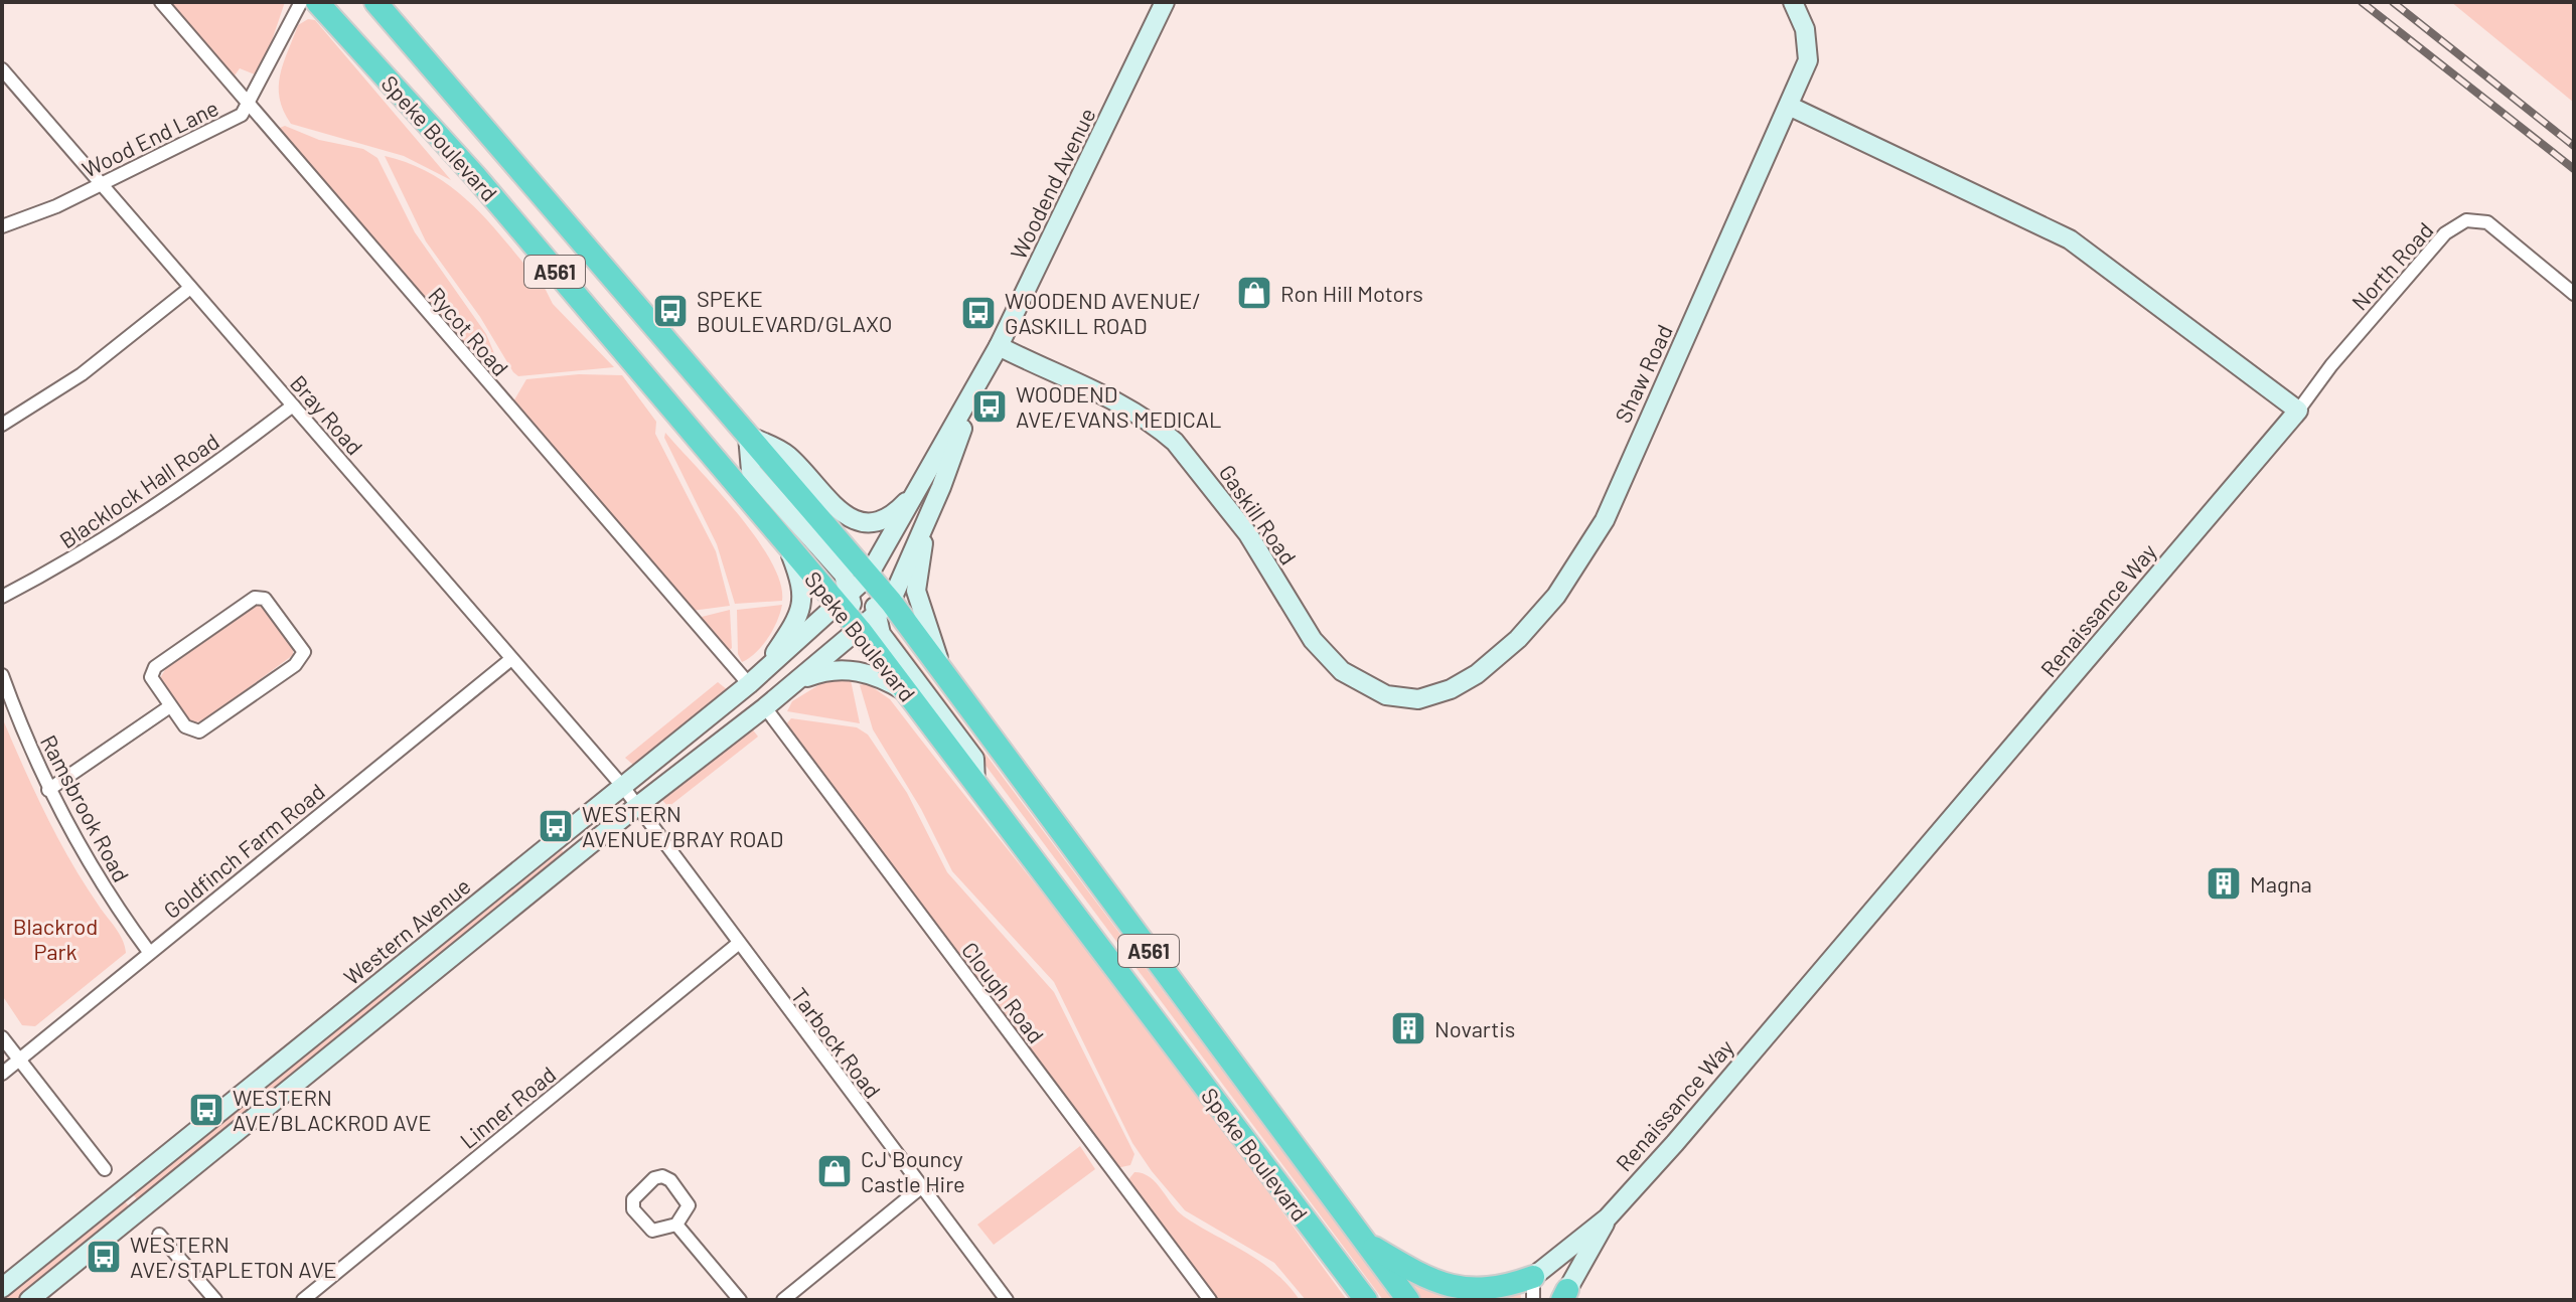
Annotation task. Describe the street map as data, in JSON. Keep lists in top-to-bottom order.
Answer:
{
  "streets": {
    "highway": ["Speke Boulevard", "A561"],
    "street": [
      "Wood End Lane",
      "Woodend Avenue",
      "North Road",
      "Rycot Road",
      "Shaw Road",
      "Bray Road",
      "Blacklock Hall Road",
      "Gaskill Road",
      "Renaissance Way",
      "Ramsbrook Road",
      "Goldfinch Farm Road",
      "Western Avenue",
      "Clough Road",
      "Tarbock Road",
      "Linner Road"
    ]
  },
  "crossings": [
    ["Wood End Lane", "Rycot Road"],
    ["Wood End Lane", "Bray Road"],
    ["Speke Boulevard", "Woodend Avenue"],
    ["Speke Boulevard", "A561"],
    ["Speke Boulevard", "Western Avenue"],
    ["Woodend Avenue", "A561"],
    ["Woodend Avenue", "Gaskill Road"],
    ["Woodend Avenue", "Western Avenue"],
    ["North Road", "Renaissance Way"],
    ["A561", "Western Avenue"],
    ["Rycot Road", "Western Avenue"],
    ["Shaw Road", "Gaskill Road"],
    ["Bray Road", "Blacklock Hall Road"],
    ["Bray Road", "Goldfinch Farm Road"],
    ["Bray Road", "Western Avenue"],
    ["Bray Road", "Tarbock Road"],
    ["Ramsbrook Road", "Goldfinch Farm Road"],
    ["Tarbock Road", "Linner Road"]
  ],
  "parks": ["Blackrod Park"],
  "places": {
    "shop": ["Ron Hill Motors", "CJ Bouncy Castle Hire"],
    "bus stop": [
      "SPEKE BOULEVARD/GLAXO",
      "WOODEND AVENUE/ GASKILL ROAD",
      "WOODEND AVE/EVANS MEDICAL",
      "WESTERN AVENUE/BRAY ROAD",
      "WESTERN AVE/BLACKROD AVE",
      "WESTERN AVE/STAPLETON AVE"
    ],
    "building": ["Magna", "Novartis"]
  }
}
